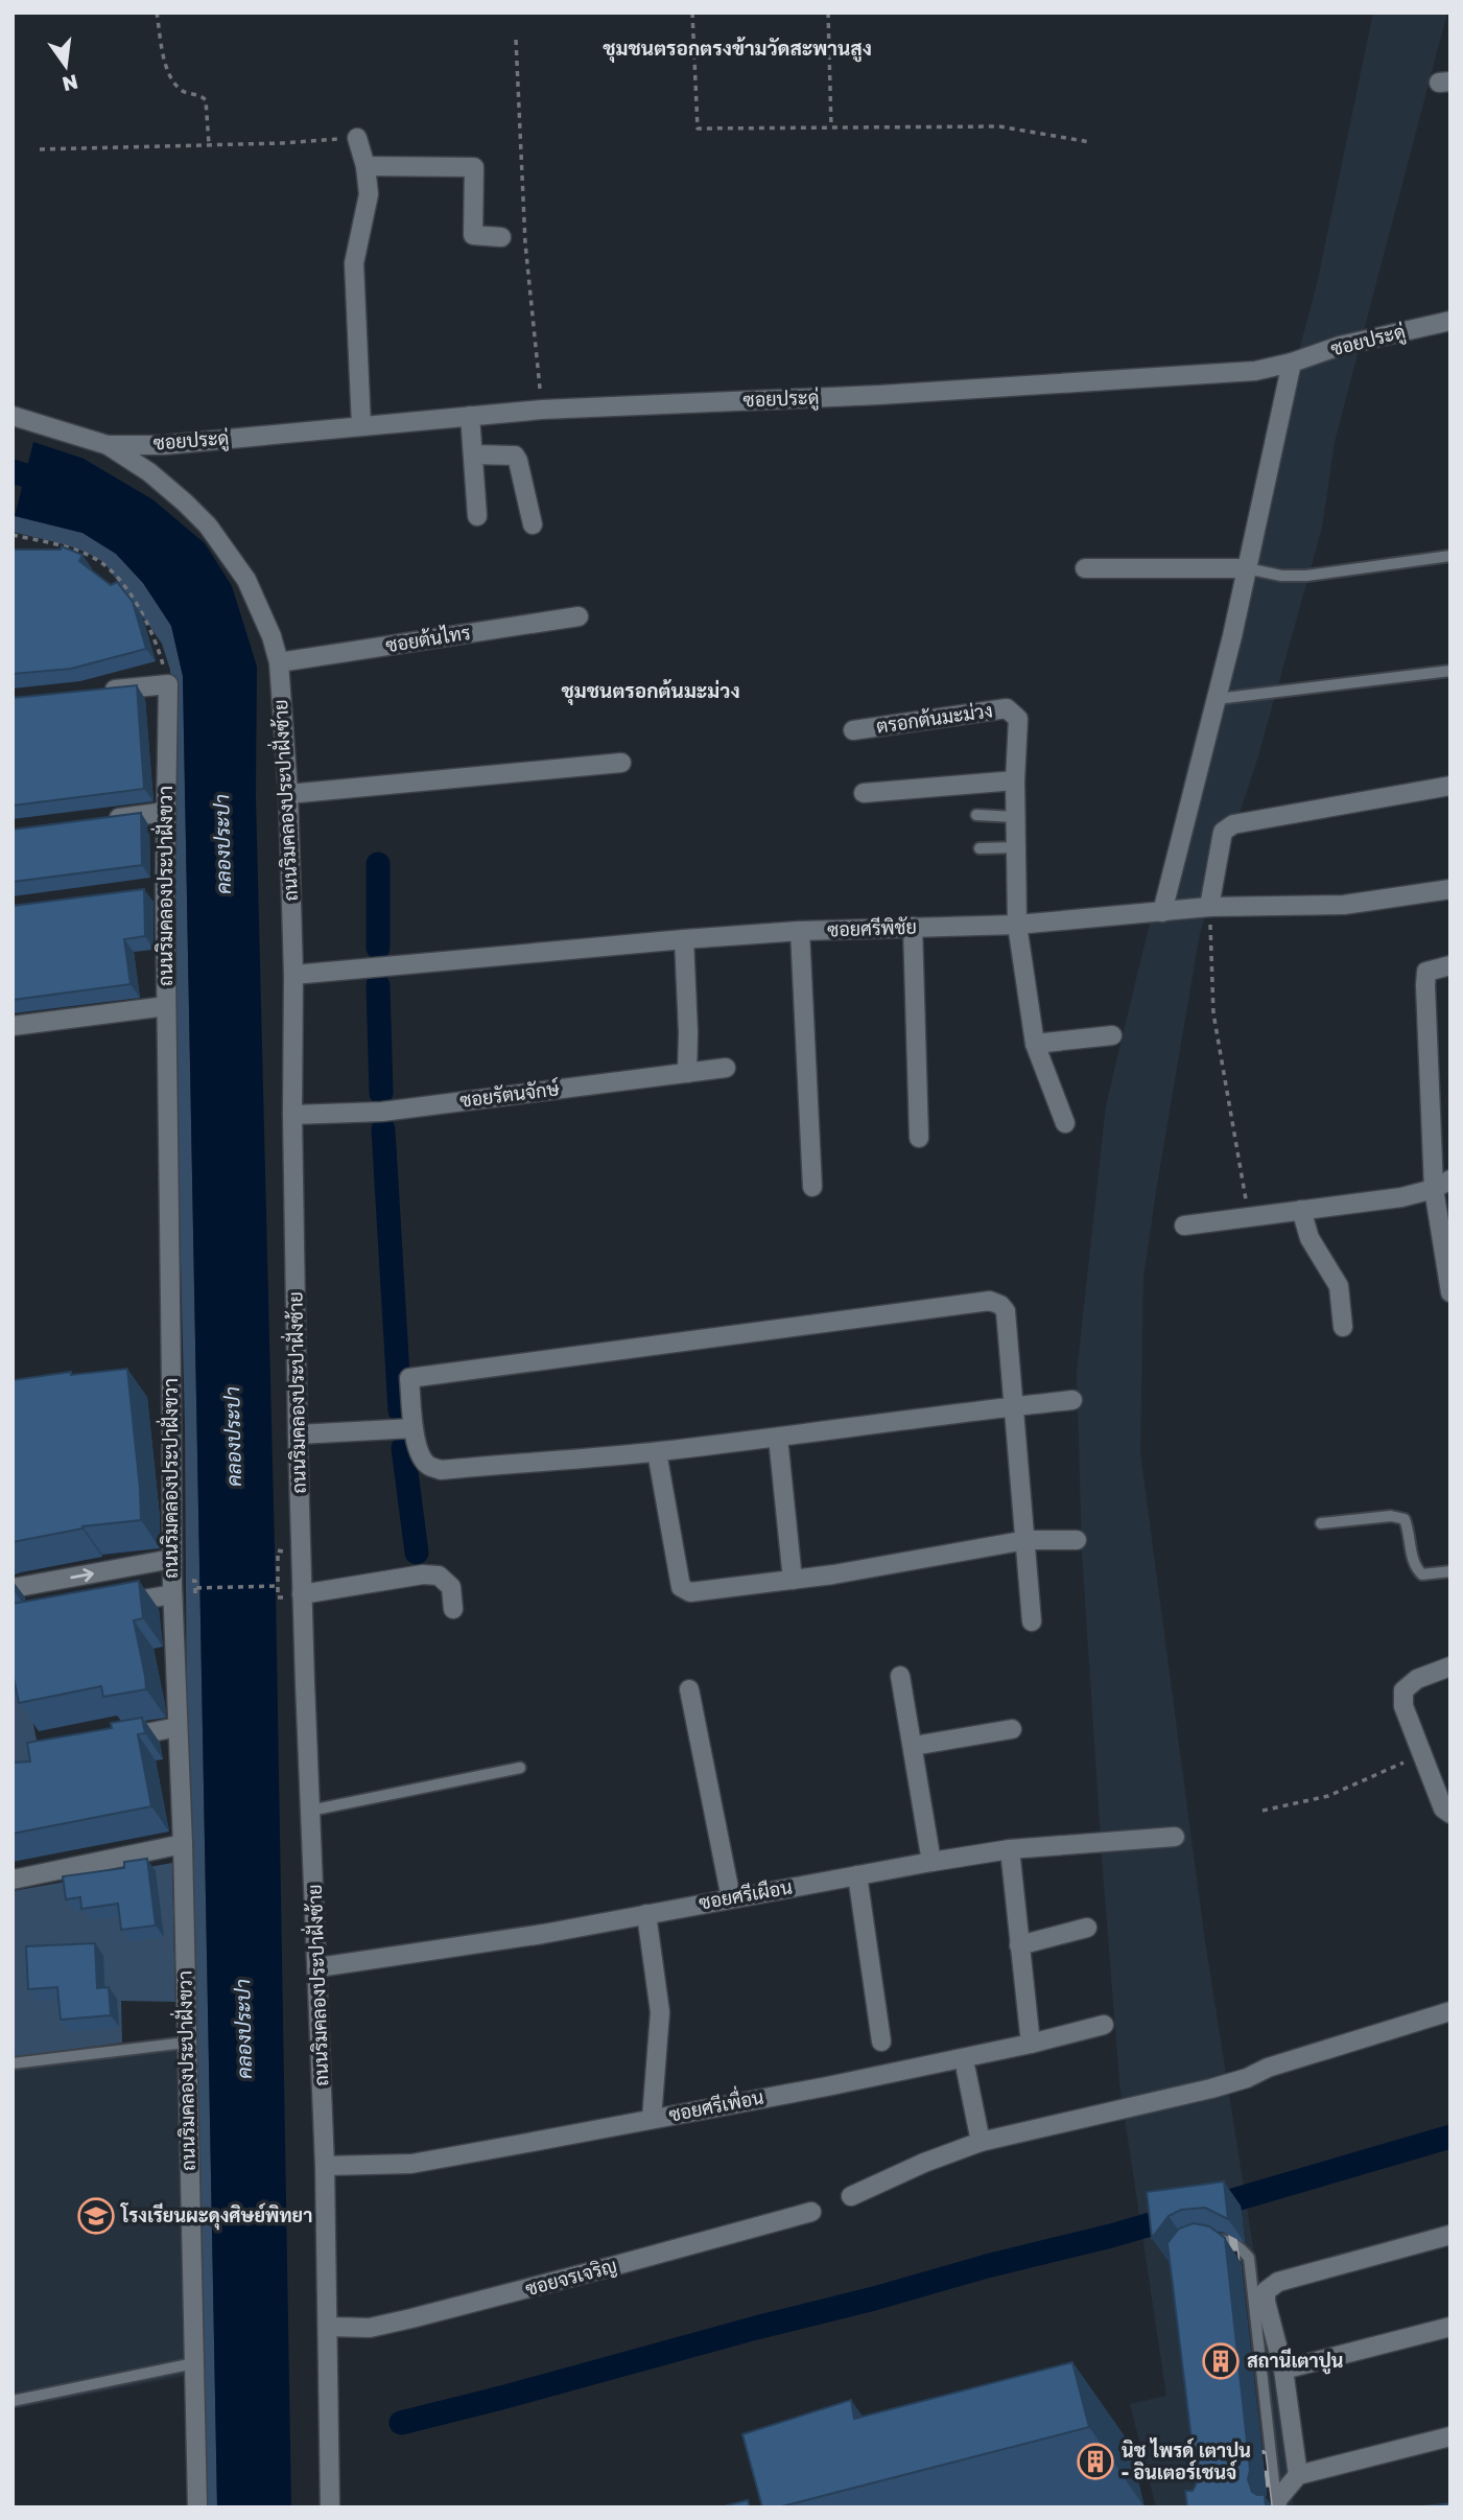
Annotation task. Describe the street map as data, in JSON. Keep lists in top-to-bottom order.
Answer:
{
  "streets": {
    "street": [
      "ซอยประดู่",
      "ซอยต้นไทร",
      "ตรอกต้นมะม่วง",
      "ถนนริมคลองประปาฝั่งซ้าย",
      "ถนนริมคลองประปาฝั่งขวา",
      "ซอยศรีพิชัย",
      "ซอยรัตนจักษ์",
      "ซอยศรีเผือน",
      "ซอยศรีเพื่อน",
      "ซอยจรเจริญ"
    ]
  },
  "crossings": [
    ["ซอยประดู่", "ถนนริมคลองประปาฝั่งซ้าย"],
    ["ซอยต้นไทร", "ถนนริมคลองประปาฝั่งซ้าย"],
    ["ถนนริมคลองประปาฝั่งซ้าย", "ซอยศรีพิชัย"],
    ["ถนนริมคลองประปาฝั่งซ้าย", "ซอยรัตนจักษ์"],
    ["ถนนริมคลองประปาฝั่งซ้าย", "ซอยศรีเผือน"],
    ["ถนนริมคลองประปาฝั่งซ้าย", "ซอยศรีเพื่อน"],
    ["ถนนริมคลองประปาฝั่งซ้าย", "ซอยจรเจริญ"]
  ],
  "districts": ["ชุมชนตรอกตรงข้ามวัดสะพานสูง", "ชุมชนตรอกต้นมะม่วง"],
  "water": ["คลองประปา"],
  "places": {
    "school or university": ["โรงเรียนผะดุงศิษย์พิทยา"],
    "building": ["สถานีเตาปูน", "นิช ไพรด์ เตาปูน - อินเตอร์เชนจ์"]
  },
  "north": "bottom"
}
